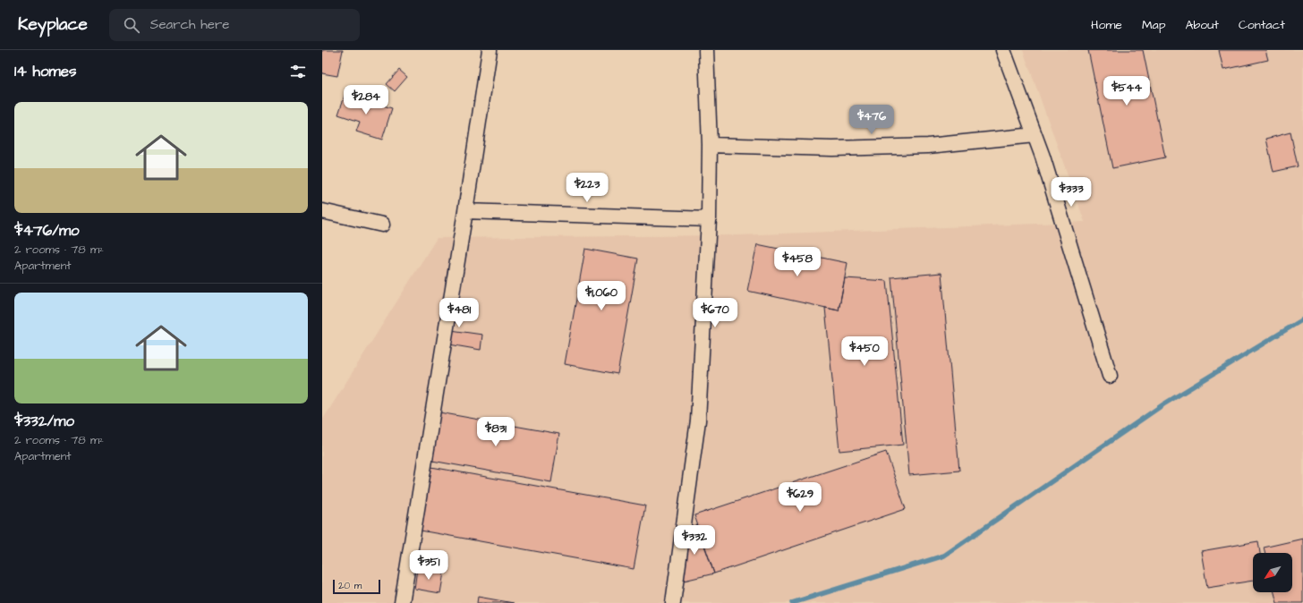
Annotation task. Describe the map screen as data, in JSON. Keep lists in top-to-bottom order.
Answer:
{
  "scale_bar": "20 m",
  "north": "bottom left",
  "page": {
    "header": "Keyplace",
    "search": "Search here",
    "nav": [
      "Home",
      "Map",
      "About",
      "Contact"
    ],
    "heading": "14 homes",
    "price": [
      "$544",
      "$284",
      "$476",
      "$223",
      "$333",
      "$458",
      "$1,060",
      "$481",
      "$670",
      "$450",
      "$831",
      "$629",
      "$332",
      "$351"
    ],
    "list": [
      {
        "name": "$476/mo",
        "note": "2 rooms · 78 m² · Apartment"
      },
      {
        "name": "$332/mo",
        "note": "2 rooms · 78 m² · Apartment"
      }
    ],
    "scale": "20 m"
  }
}
